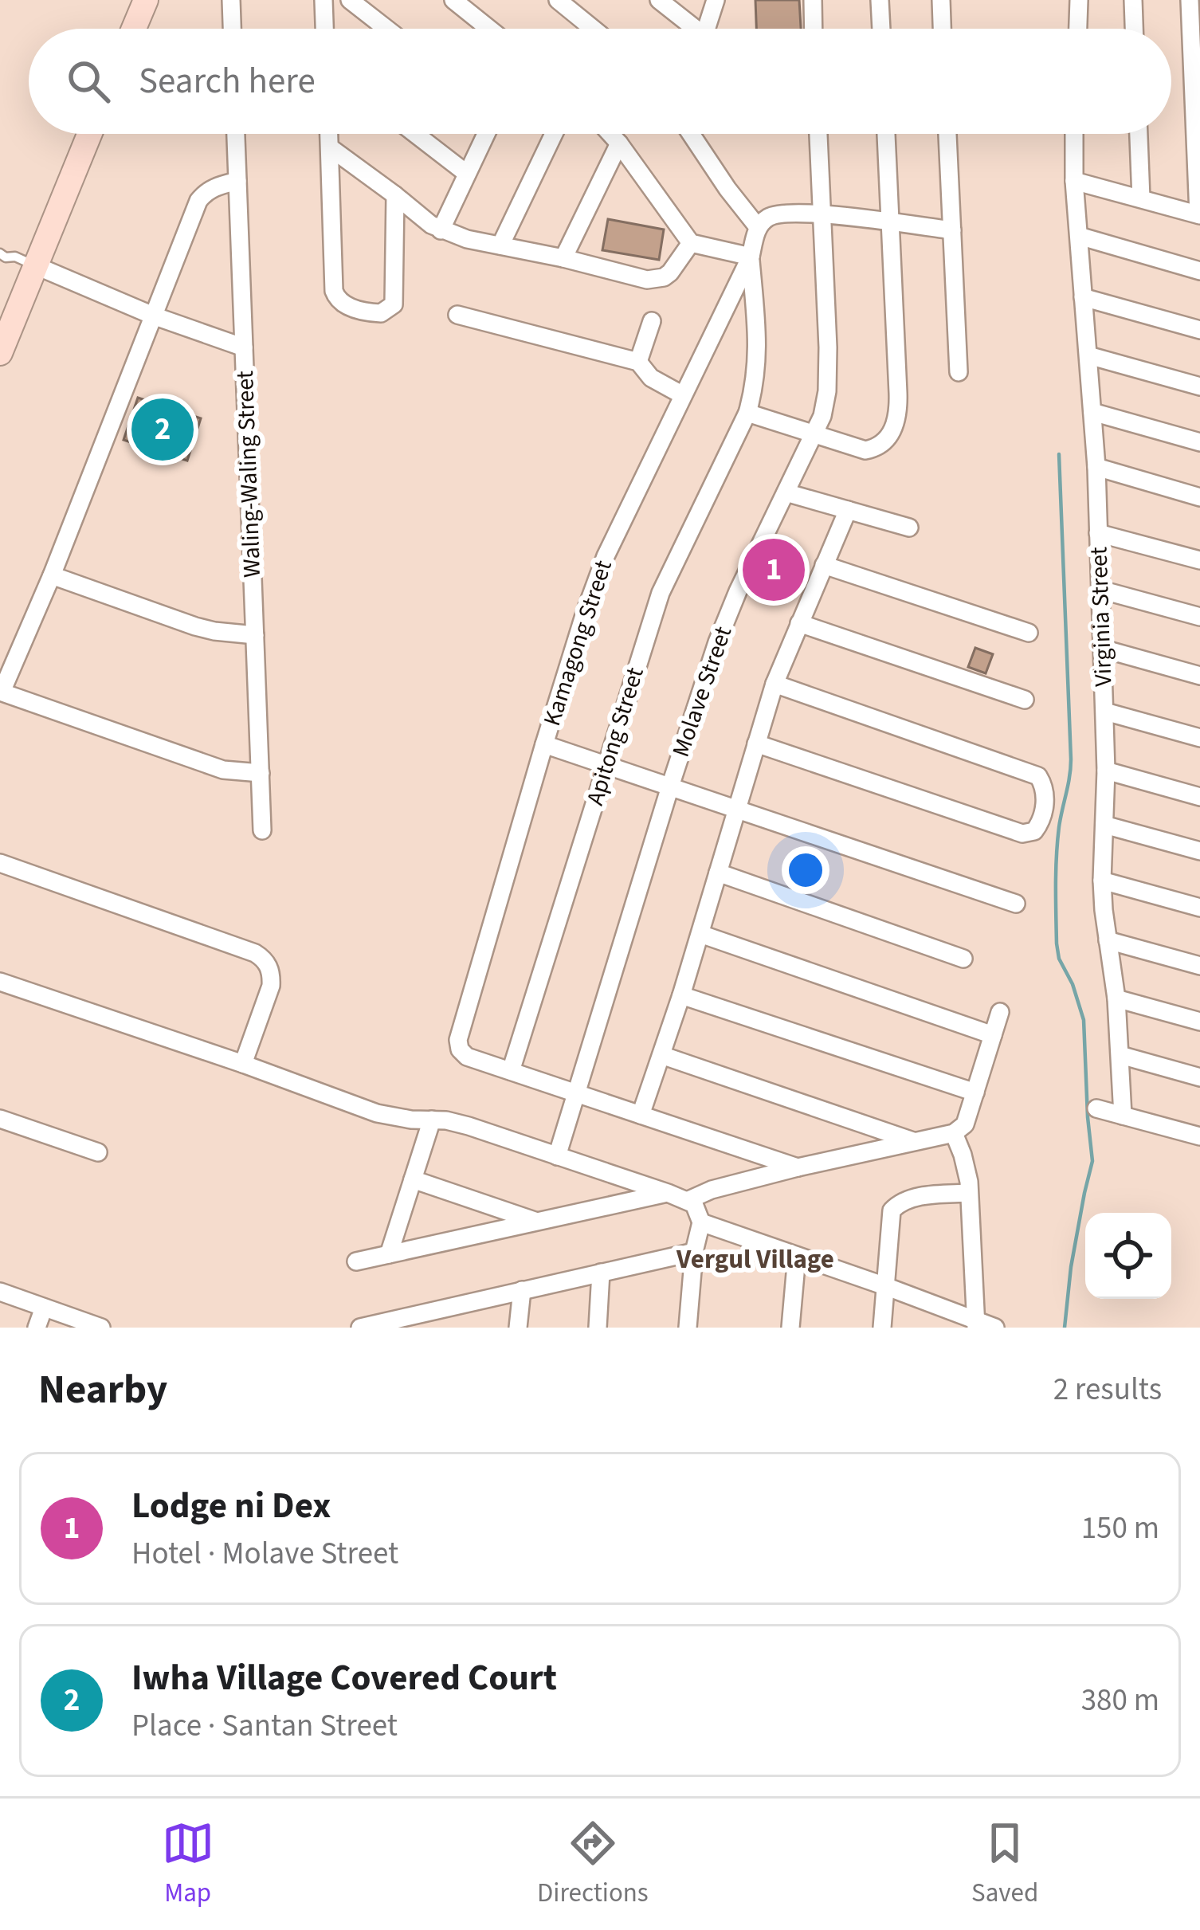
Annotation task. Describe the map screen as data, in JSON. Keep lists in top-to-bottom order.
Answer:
{
  "streets": {
    "street": [
      "Waling-Waling Street",
      "Virginia Street",
      "Kamagong Street",
      "Molave Street",
      "Apitong Street"
    ]
  },
  "crossings": [
    ["Kamagong Street", "Apitong Street"]
  ],
  "districts": ["Vergul Village"],
  "page": {
    "search": "Search here",
    "pins": ["2", "1"],
    "heading": ["Nearby", "2 results"],
    "list": [
      {
        "mark": "1",
        "name": "Lodge ni Dex",
        "note": "Hotel · Molave Street",
        "value": "150 m"
      },
      {
        "mark": "2",
        "name": "Iwha Village Covered Court",
        "note": "Place · Santan Street",
        "value": "380 m"
      }
    ],
    "nav": ["Map", "Directions", "Saved"]
  }
}
